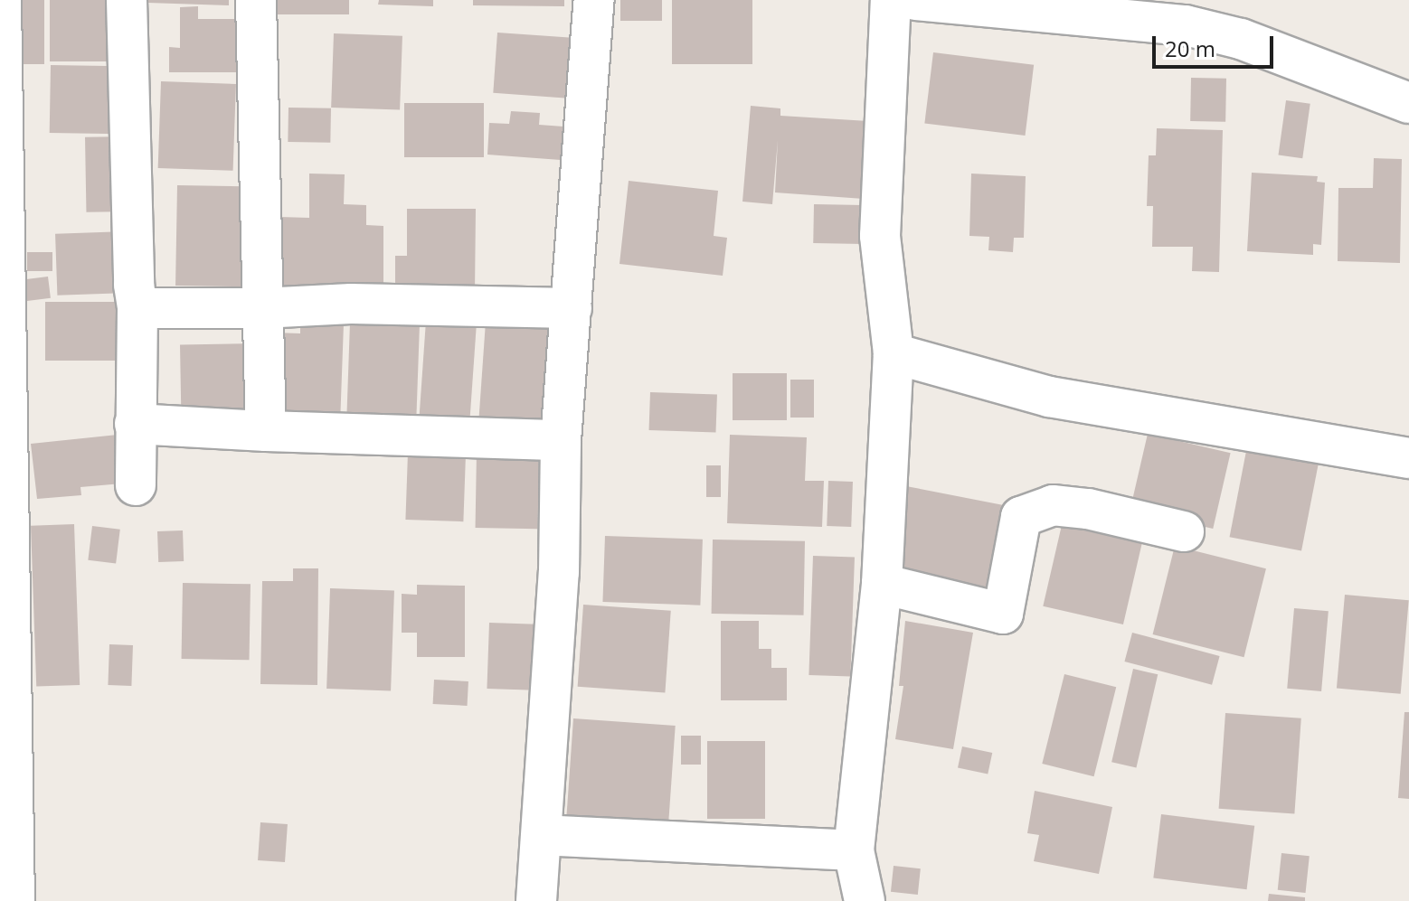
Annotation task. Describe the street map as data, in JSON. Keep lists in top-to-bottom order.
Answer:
{
  "scale_bar": "20 m"
}
